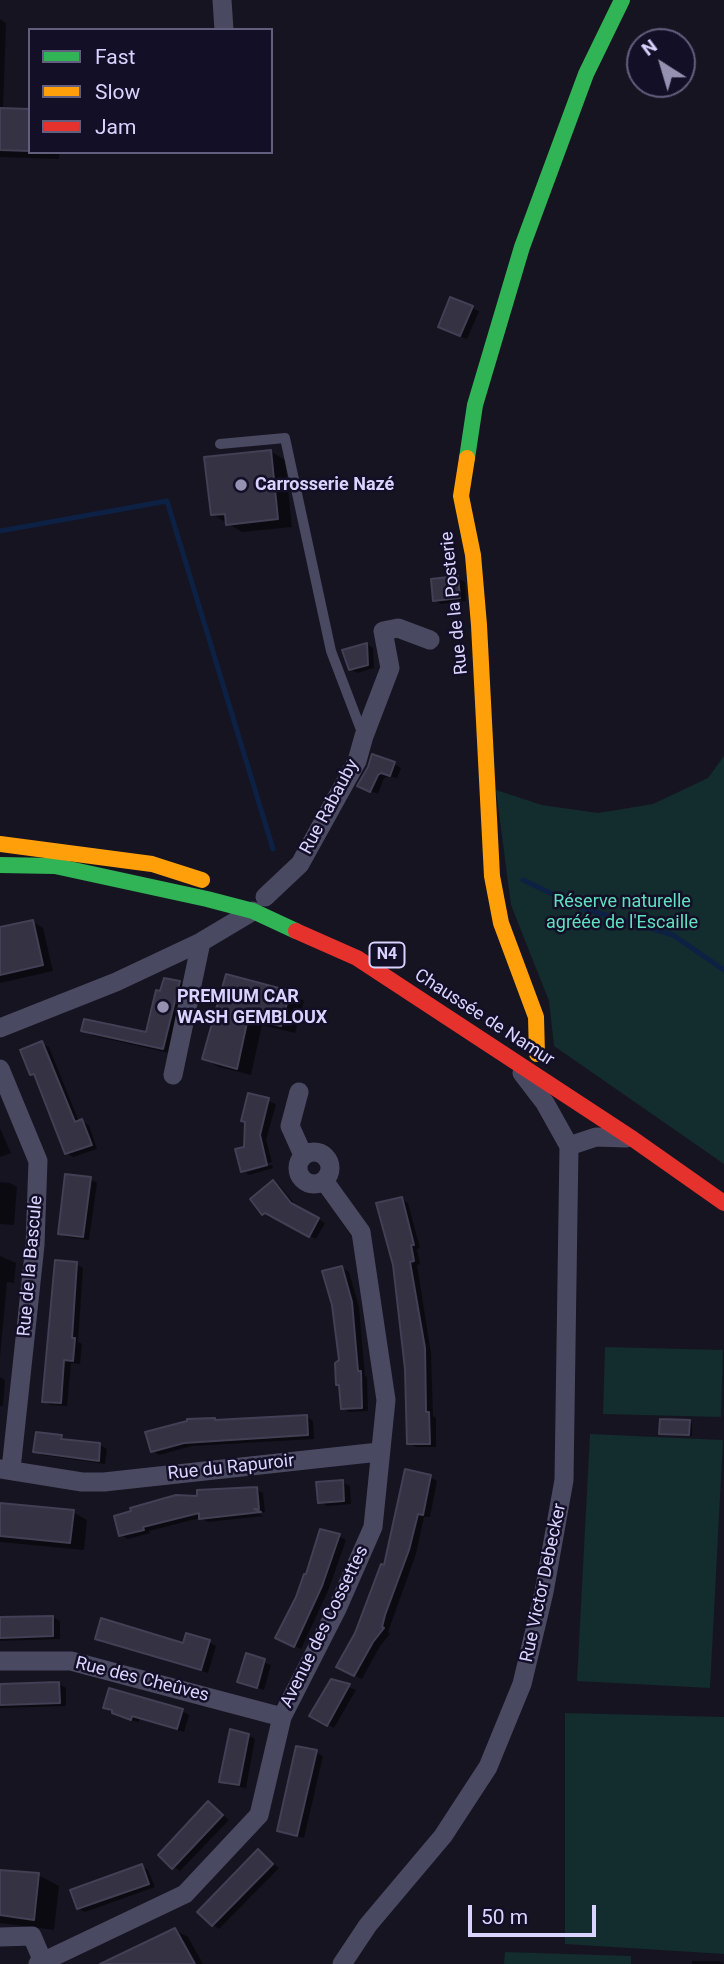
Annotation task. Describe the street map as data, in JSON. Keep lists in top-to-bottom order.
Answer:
{
  "streets": {
    "street": [
      "Rue de la Posterie",
      "Rue Rabauby",
      "N4",
      "Chaussée de Namur",
      "Rue de la Bascule",
      "Rue du Rapuroir",
      "Rue Victor Debecker",
      "Avenue des Cossettes",
      "Rue des Cheûves"
    ]
  },
  "crossings": [
    ["Rue de la Posterie", "Chaussée de Namur"],
    ["Rue Rabauby", "Chaussée de Namur"],
    ["Rue de la Bascule", "Rue du Rapuroir"],
    ["Rue du Rapuroir", "Avenue des Cossettes"],
    ["Avenue des Cossettes", "Rue des Cheûves"]
  ],
  "parks": ["Réserve naturelle agréée de l'Escaille"],
  "places": ["Carrosserie Nazé", "PREMIUM CAR WASH GEMBLOUX"],
  "legend": ["Fast", "Slow", "Jam"],
  "scale_bar": "50 m",
  "north": "top left"
}
